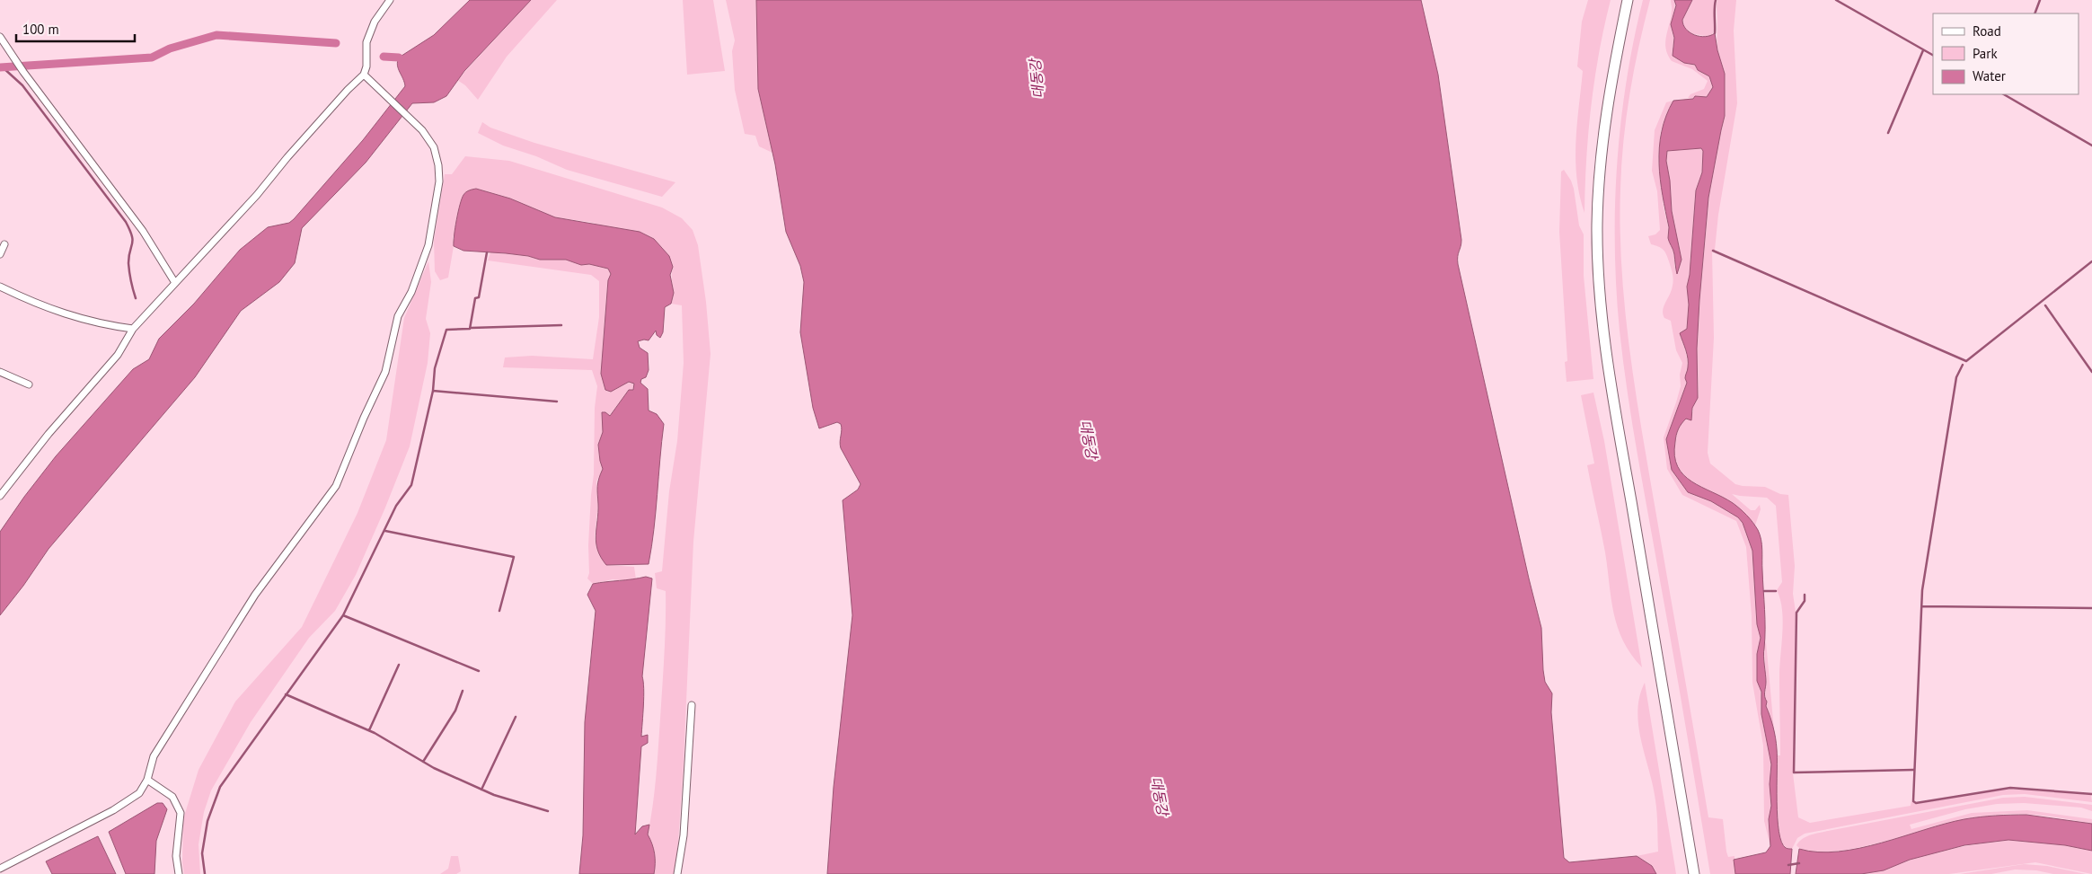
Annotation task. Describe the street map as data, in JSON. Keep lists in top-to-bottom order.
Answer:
{
  "water": ["대동강"],
  "legend": ["Road", "Park", "Water"],
  "scale_bar": "100 m"
}
